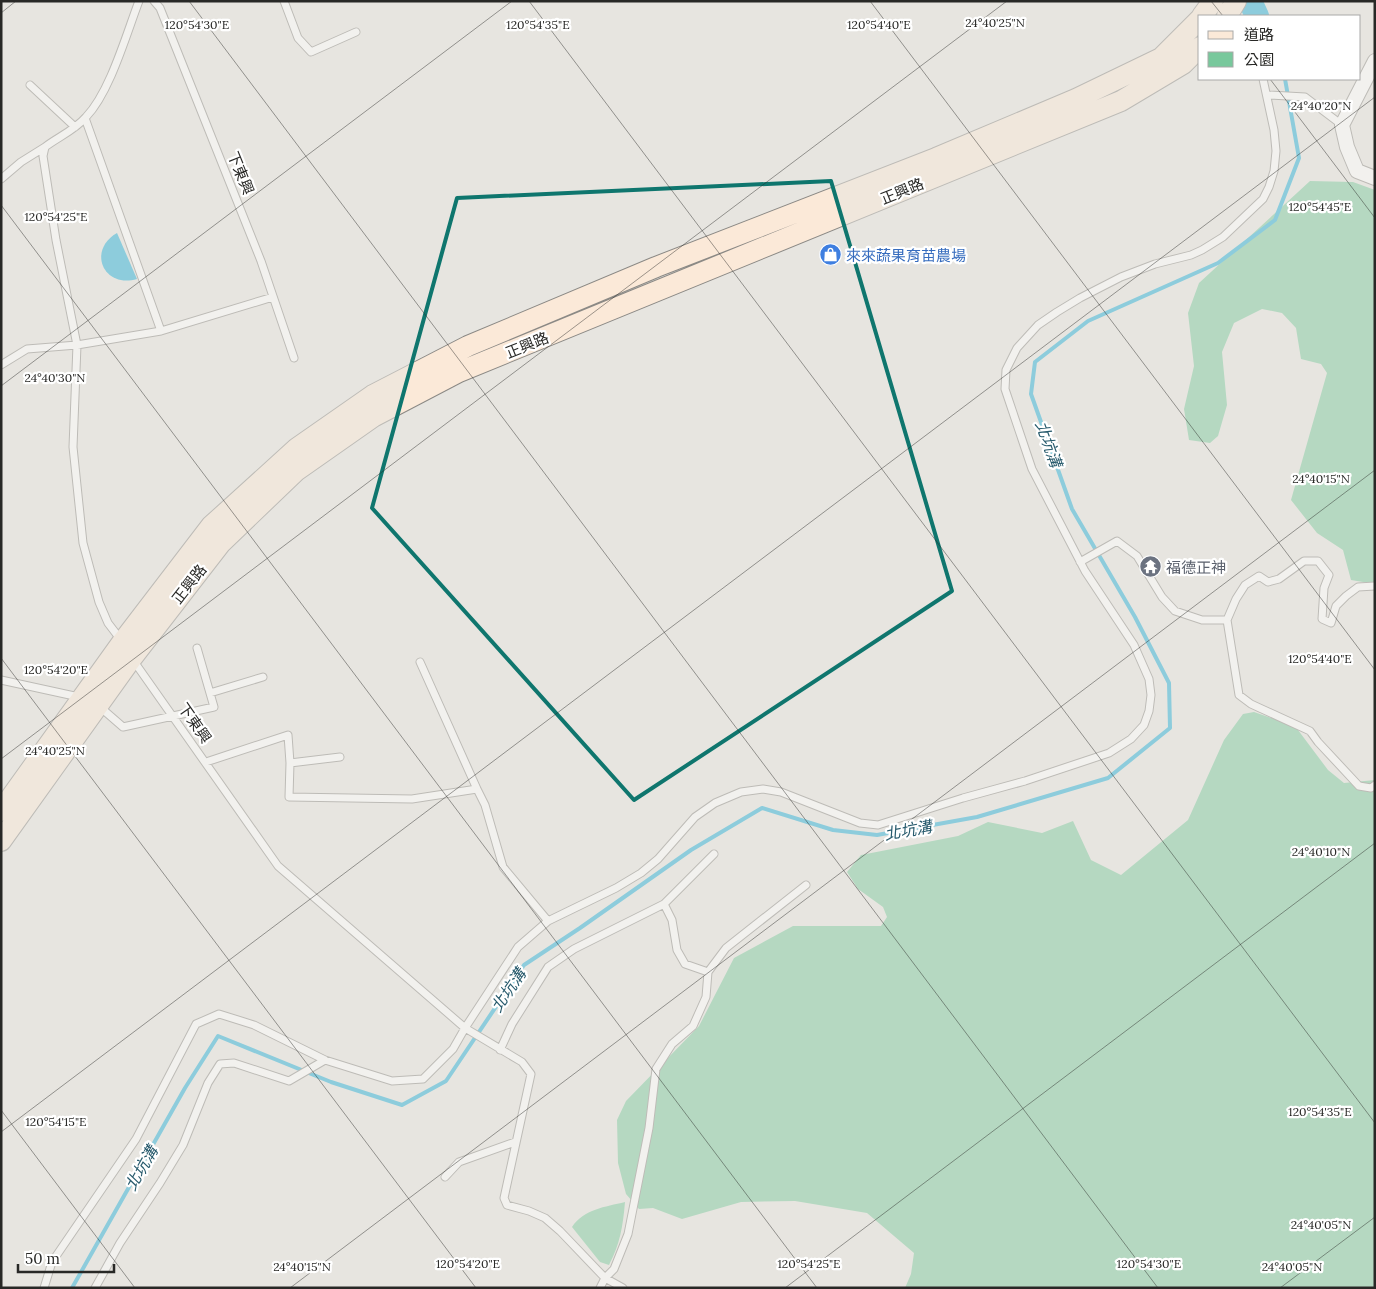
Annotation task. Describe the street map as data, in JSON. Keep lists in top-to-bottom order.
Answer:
{
  "streets": {
    "main road": ["正興路"],
    "lane": ["下東興"]
  },
  "crossings": [
    ["下東興", "正興路"]
  ],
  "water": ["北坑溝"],
  "places": {
    "shop": ["來來蔬果育苗農場"],
    "temple": ["福德正神"]
  },
  "legend": ["道路", "公園"],
  "scale_bar": "50 m",
  "coordinates": [
    "24°40'25\"N",
    "120°54'30\"E",
    "120°54'35\"E",
    "120°54'40\"E",
    "24°40'20\"N",
    "120°54'45\"E",
    "120°54'25\"E",
    "24°40'30\"N",
    "24°40'15\"N",
    "120°54'20\"E",
    "24°40'10\"N",
    "120°54'15\"E",
    "24°40'05\"N"
  ]
}
